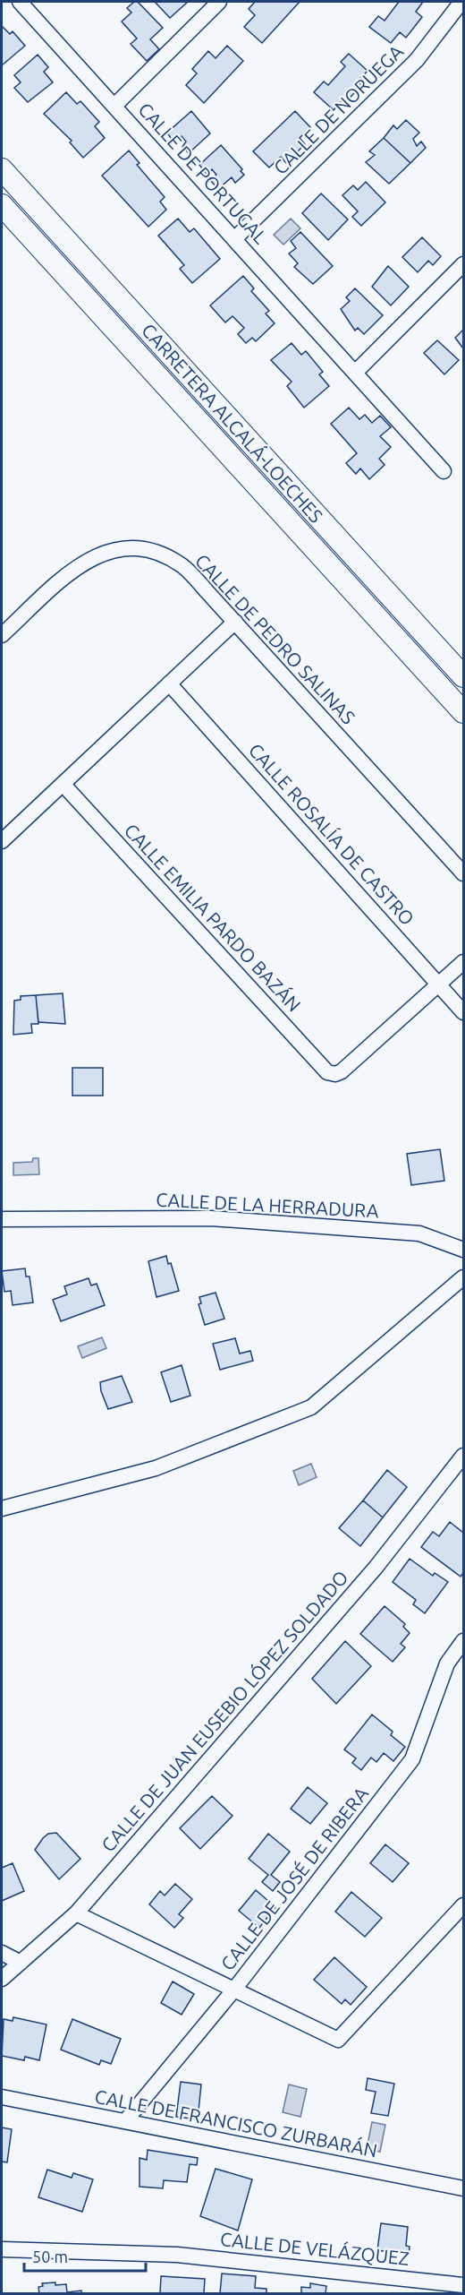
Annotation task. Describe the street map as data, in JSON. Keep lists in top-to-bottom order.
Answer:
{
  "streets": {
    "main road": ["CARRETERA ALCALÁ-LOECHES"],
    "street": [
      "CALLE DE NORUEGA",
      "CALLE DE PORTUGAL",
      "CALLE DE PEDRO SALINAS",
      "CALLE ROSALÍA DE CASTRO",
      "CALLE EMILIA PARDO BAZÁN",
      "CALLE DE LA HERRADURA",
      "CALLE DE JUAN EUSEBIO LÓPEZ SOLDADO",
      "CALLE DE JOSÉ DE RIBERA",
      "CALLE DE FRANCISCO ZURBARÁN",
      "CALLE DE VELÁZQUEZ"
    ]
  },
  "crossings": [
    ["CALLE DE NORUEGA", "CALLE DE PORTUGAL"],
    ["CALLE ROSALÍA DE CASTRO", "CALLE EMILIA PARDO BAZÁN"],
    ["CALLE DE JOSÉ DE RIBERA", "CALLE DE FRANCISCO ZURBARÁN"]
  ],
  "scale_bar": "50 m"
}
